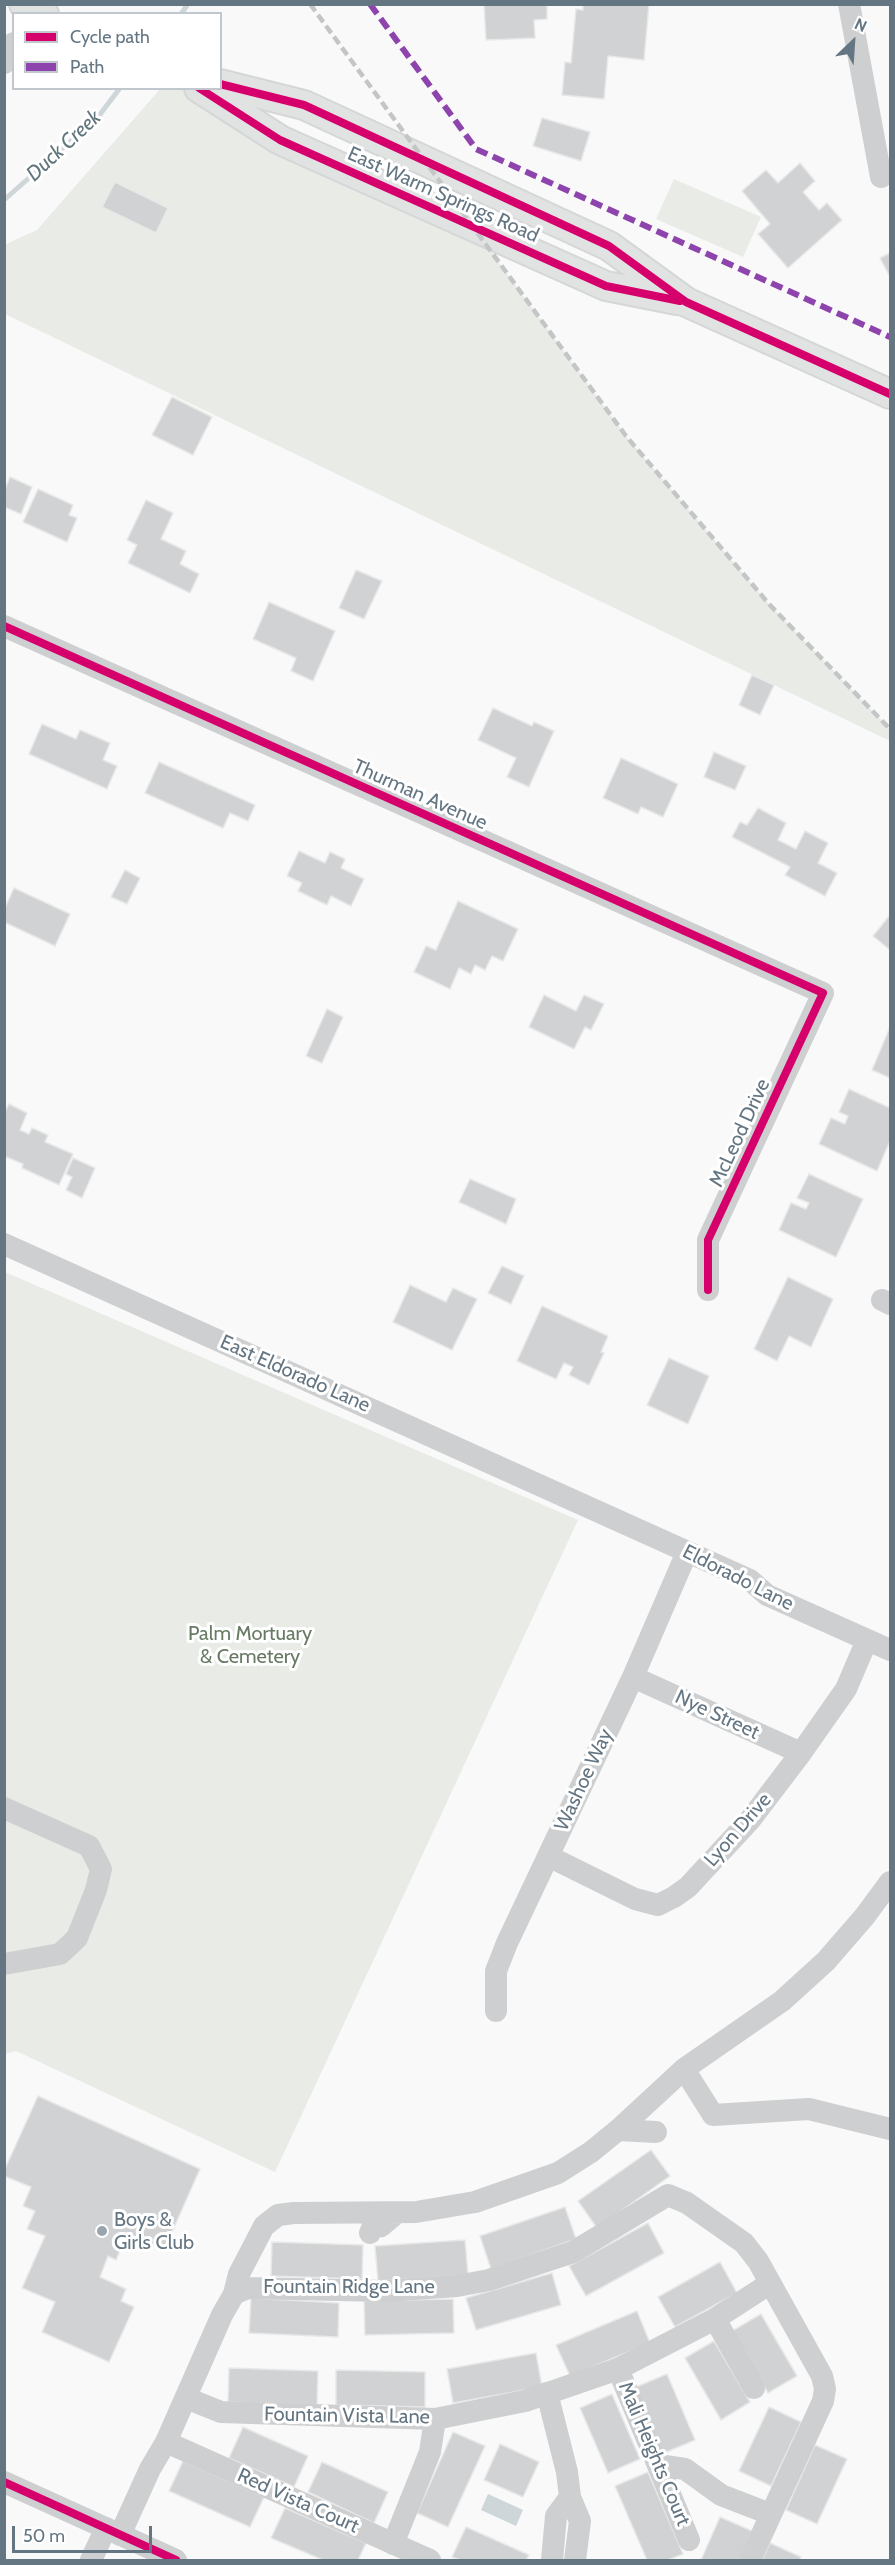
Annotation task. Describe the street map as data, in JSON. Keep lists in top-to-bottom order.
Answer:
{
  "streets": {
    "main road": ["East Warm Springs Road"],
    "street": [
      "Thurman Avenue",
      "McLeod Drive",
      "East Eldorado Lane",
      "Eldorado Lane",
      "Nye Street",
      "Washoe Way",
      "Lyon Drive",
      "Fountain Ridge Lane",
      "Fountain Vista Lane",
      "Mali Heights Court",
      "Red Vista Court"
    ]
  },
  "crossings": [
    ["Thurman Avenue", "McLeod Drive"],
    ["East Eldorado Lane", "Eldorado Lane"],
    ["Eldorado Lane", "Washoe Way"],
    ["Eldorado Lane", "Lyon Drive"],
    ["Nye Street", "Washoe Way"],
    ["Nye Street", "Lyon Drive"],
    ["Washoe Way", "Lyon Drive"],
    ["Fountain Ridge Lane", "Fountain Vista Lane"],
    ["Fountain Ridge Lane", "Red Vista Court"],
    ["Fountain Vista Lane", "Mali Heights Court"]
  ],
  "water": ["Duck Creek"],
  "parks": ["Palm Mortuary & Cemetery"],
  "places": ["Boys & Girls Club"],
  "legend": ["Cycle path", "Path"],
  "scale_bar": "50 m",
  "north": "top right"
}
